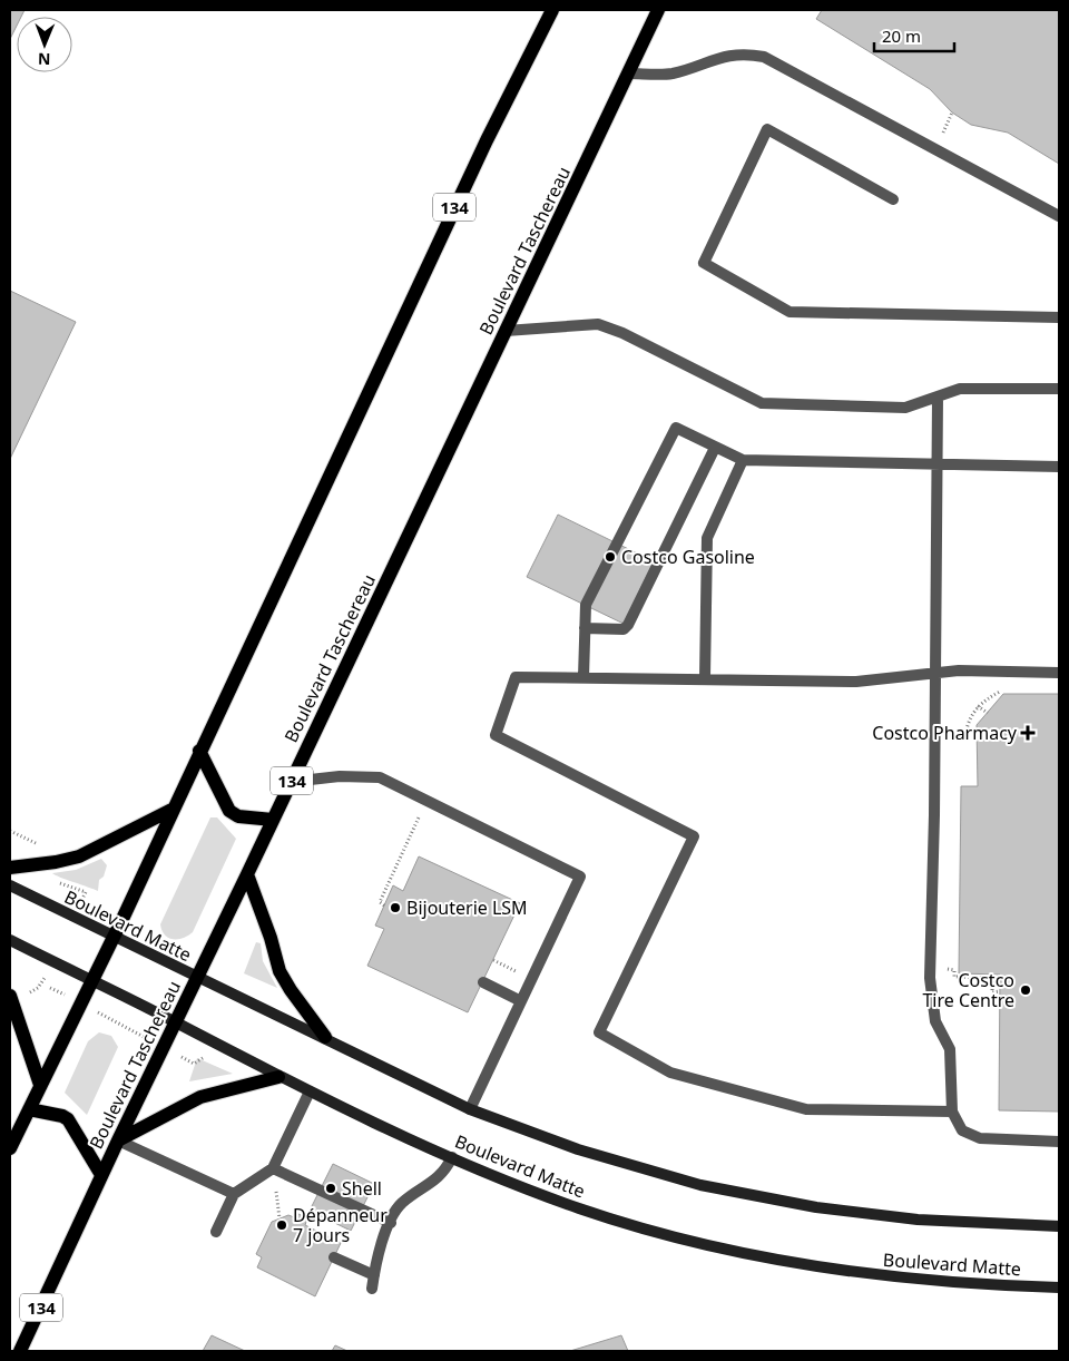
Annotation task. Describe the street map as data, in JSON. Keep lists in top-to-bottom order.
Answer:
{
  "streets": {
    "main road": ["134", "Boulevard Taschereau", "Boulevard Matte"]
  },
  "crossings": [
    ["134", "Boulevard Matte"],
    ["Boulevard Taschereau", "Boulevard Matte"]
  ],
  "places": {
    "other": [
      "Costco Gasoline",
      "Bijouterie LSM",
      "Costco Tire Centre",
      "Shell",
      "Dépanneur 7 jours"
    ],
    "health": ["Costco Pharmacy"]
  },
  "scale_bar": "20 m",
  "north": "bottom"
}
